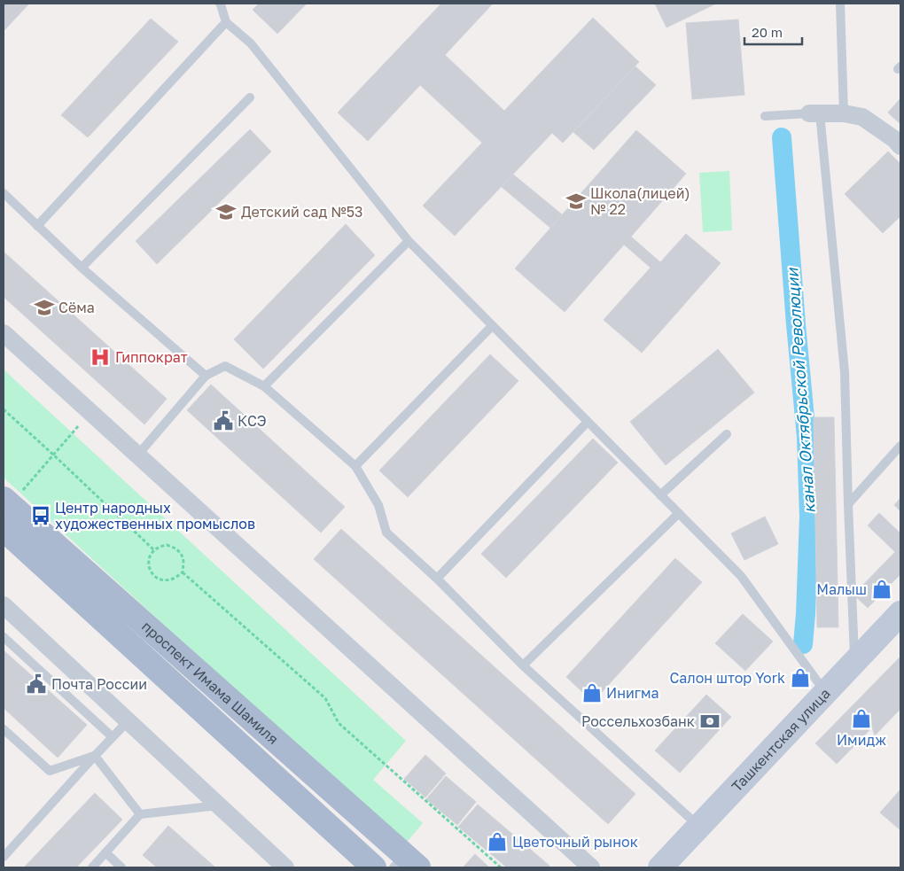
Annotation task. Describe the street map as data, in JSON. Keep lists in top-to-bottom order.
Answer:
{
  "streets": {
    "main road": ["проспект Имама Шамиля"],
    "street": ["Ташкентская улица"]
  },
  "water": ["канал Октябрьской Революции"],
  "places": {
    "school or university": ["Школа(лицей) № 22", "Детский сад №53", "Сёма"],
    "hospital": ["Гиппократ"],
    "public building": ["КСЭ", "Почта России"],
    "bus stop": ["Центр народных художественных промыслов"],
    "shop": [
      "Малыш",
      "Салон штор York",
      "Инигма",
      "Имидж",
      "Цветочный рынок"
    ],
    "bank": ["Россельхозбанк"]
  },
  "scale_bar": "20 m"
}
